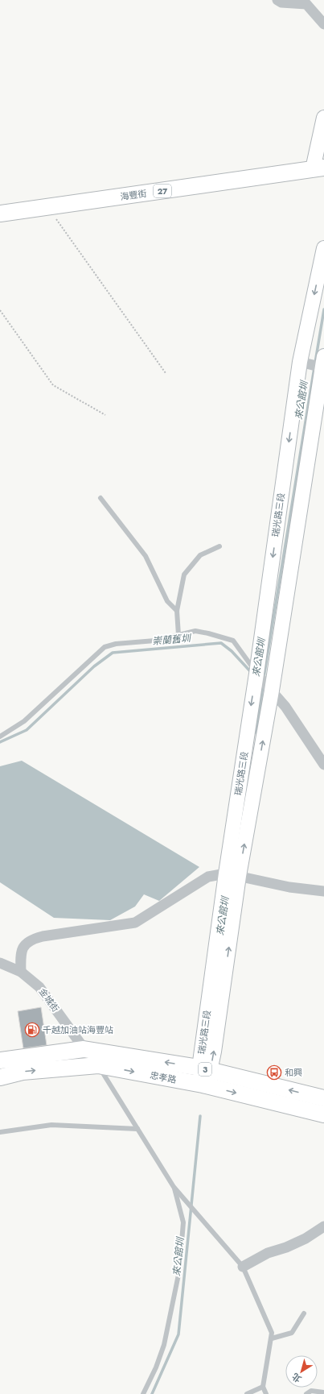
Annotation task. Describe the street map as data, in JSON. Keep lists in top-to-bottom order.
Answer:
{
  "streets": {
    "main road": [
      "27",
      "海豐街",
      "3",
      "忠孝路"
    ],
    "street": ["瑞光路三段", "金城街"]
  },
  "crossings": [
    ["瑞光路三段", "忠孝路"],
    ["金城街", "忠孝路"]
  ],
  "water": ["來公館圳", "崇蘭舊圳"],
  "places": {
    "fuel station": ["千越加油站海豐站"],
    "bus stop": ["和興"]
  },
  "north": "bottom left"
}
